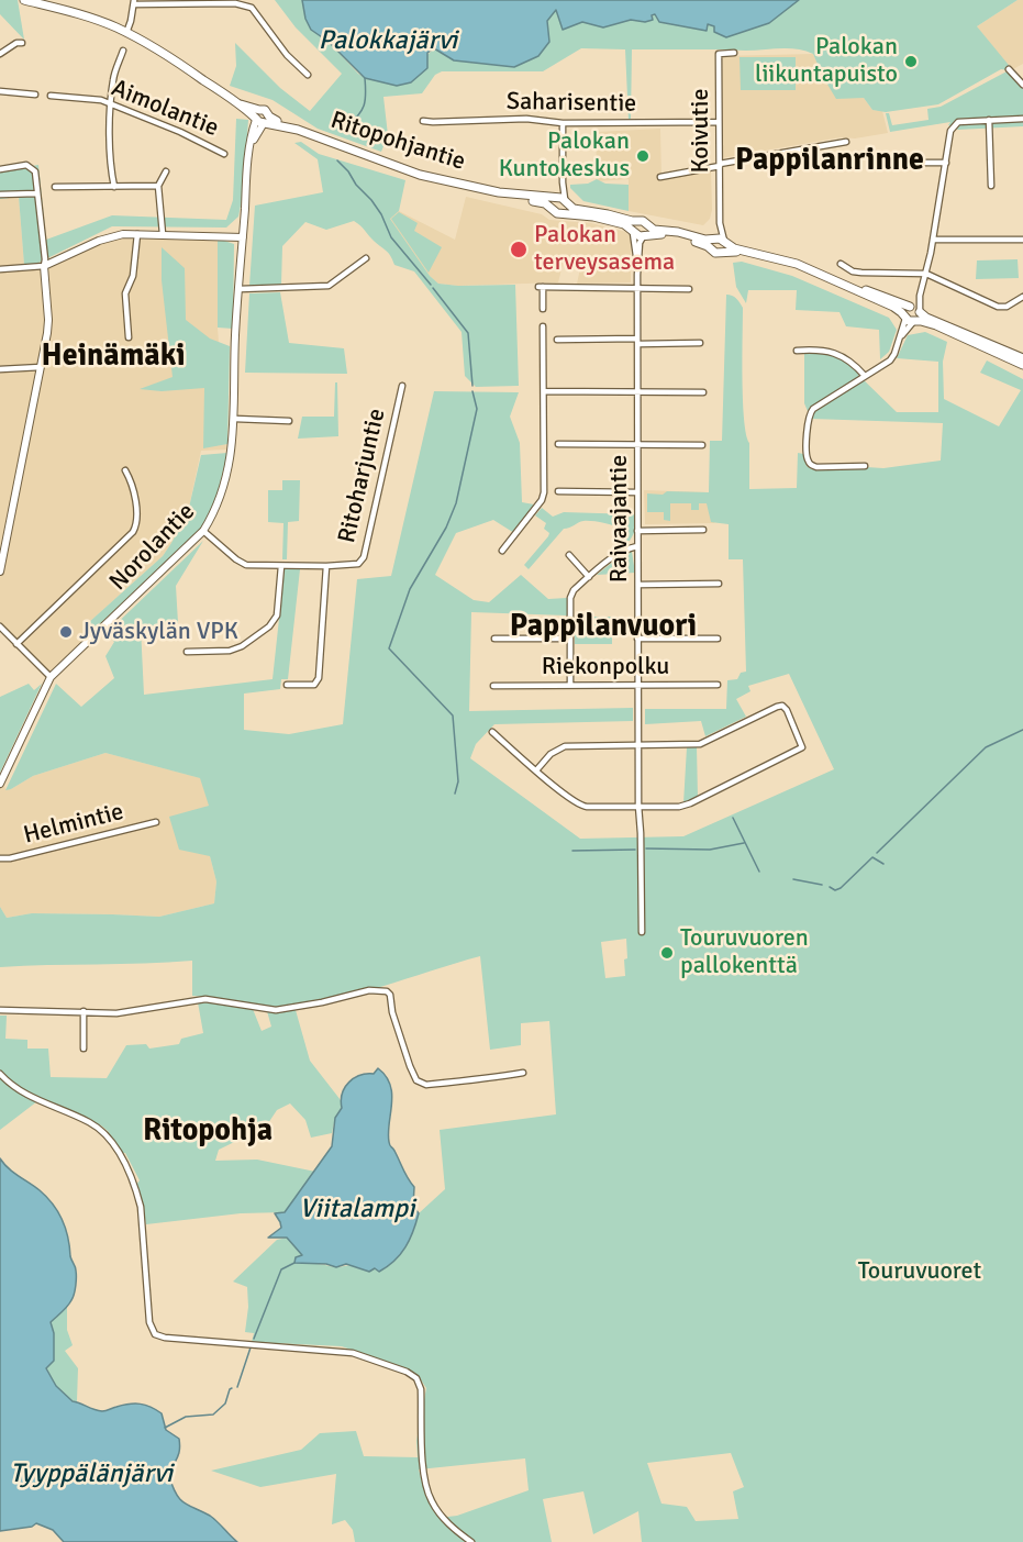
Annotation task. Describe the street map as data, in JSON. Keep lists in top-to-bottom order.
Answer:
{
  "streets": {
    "main road": ["Ritopohjantie"],
    "street": [
      "Saharisentie",
      "Aimolantie",
      "Koivutie",
      "Ritoharjuntie",
      "Raivaajantie",
      "Norolantie",
      "Riekonpolku",
      "Helmintie"
    ]
  },
  "crossings": [
    ["Saharisentie", "Koivutie"],
    ["Ritopohjantie", "Raivaajantie"],
    ["Ritopohjantie", "Norolantie"],
    ["Ritoharjuntie", "Norolantie"],
    ["Raivaajantie", "Riekonpolku"]
  ],
  "districts": [
    "Pappilanrinne",
    "Heinämäki",
    "Pappilanvuori",
    "Ritopohja"
  ],
  "water": ["Palokkajärvi", "Viitalampi", "Tyyppälänjärvi"],
  "parks": ["Touruvuoret"],
  "places": [
    "Palokan liikuntapuisto",
    "Palokan Kuntokeskus",
    "Palokan terveysasema",
    "Jyväskylän VPK",
    "Touruvuoren pallokenttä"
  ]
}
